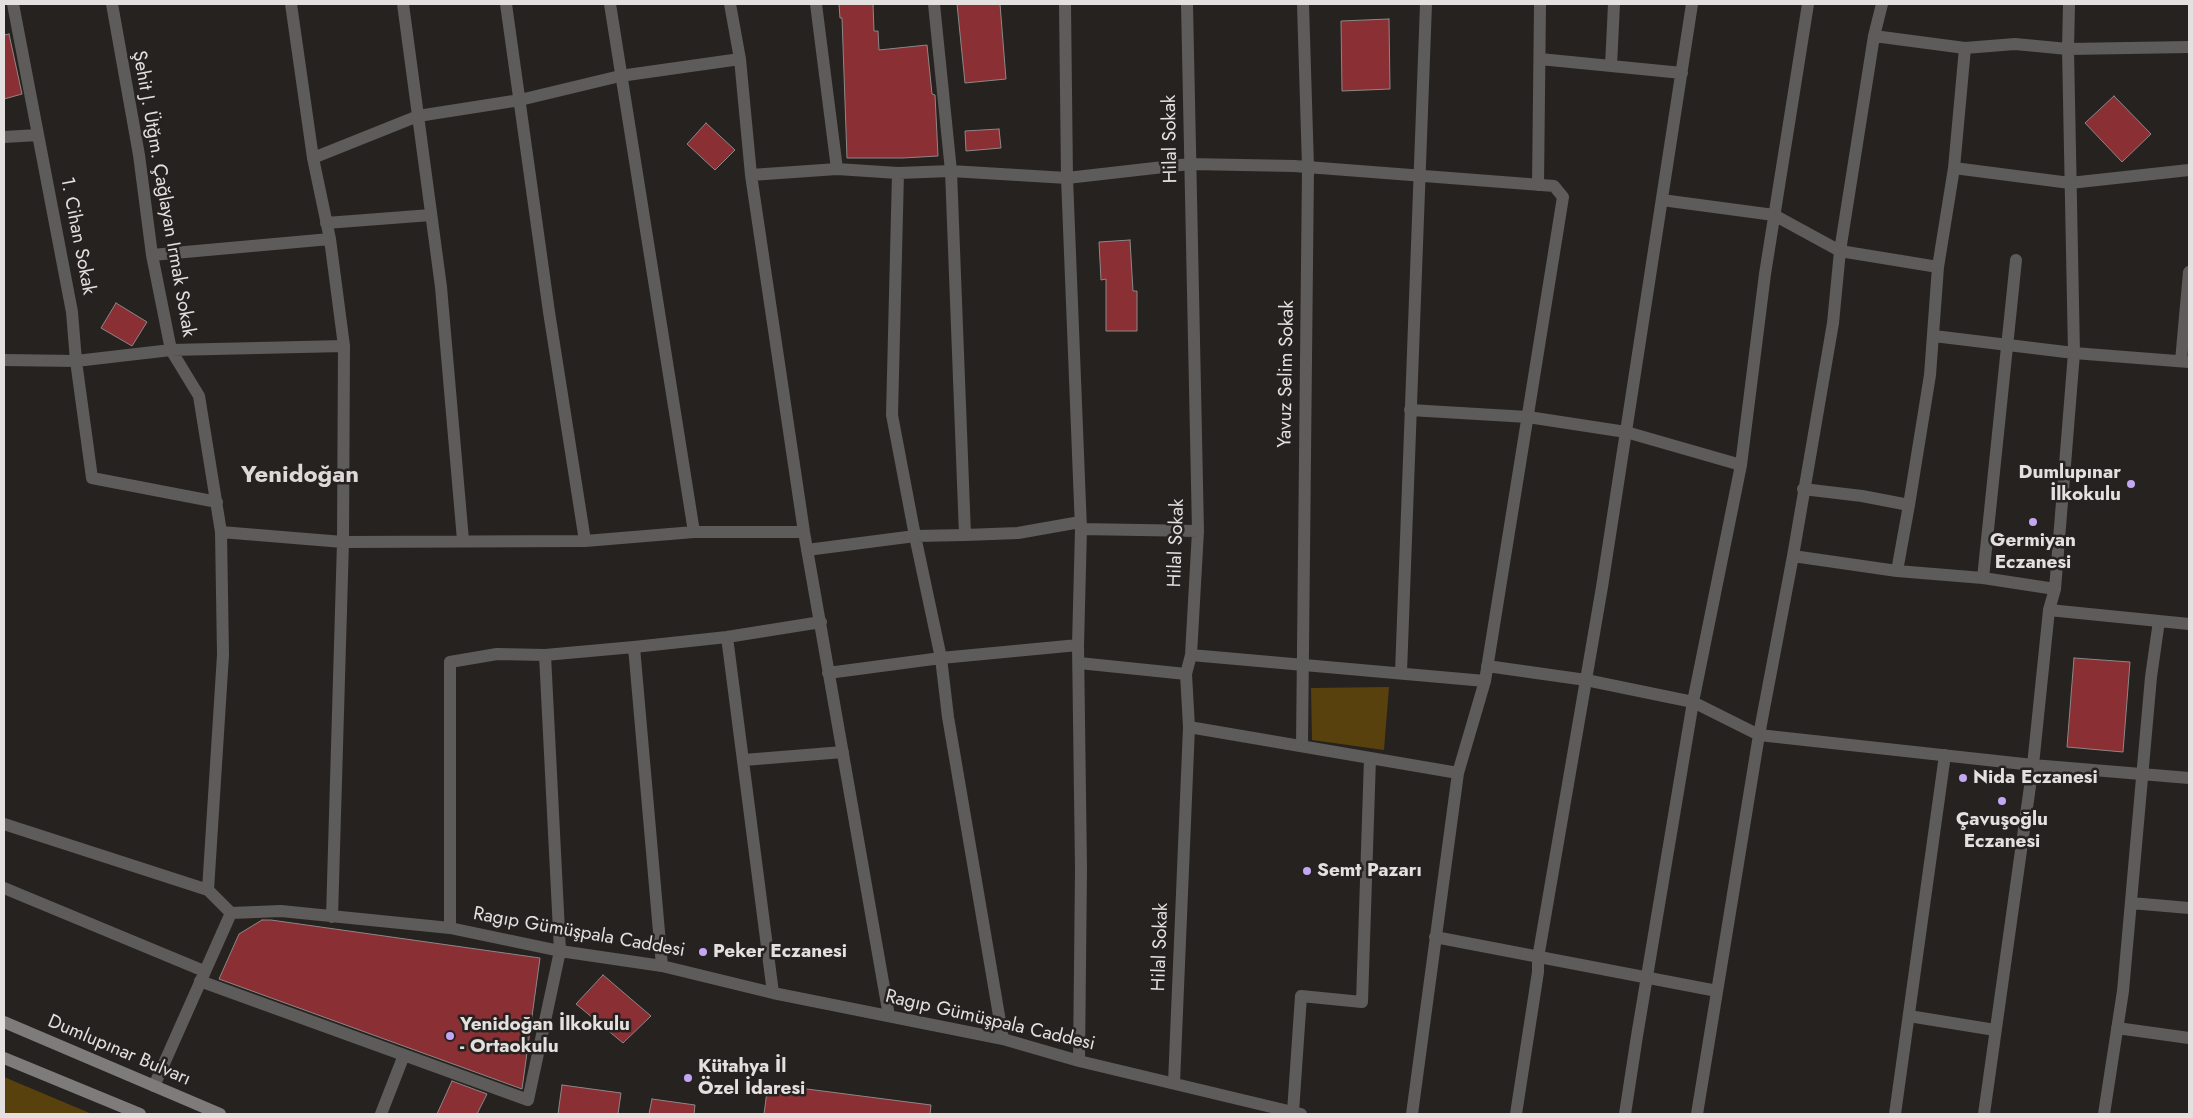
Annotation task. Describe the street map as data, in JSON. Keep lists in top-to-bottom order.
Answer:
{
  "streets": {
    "main road": ["Dumlupınar Bulvarı"],
    "street": [
      "Hilal Sokak",
      "Şehit J. Ütğm. Çağlayan Irmak Sokak",
      "1. Cihan Sokak",
      "Yavuz Selim Sokak",
      "Ragıp Gümüşpala Caddesi"
    ]
  },
  "crossings": [
    ["Hilal Sokak", "Ragıp Gümüşpala Caddesi"],
    ["Şehit J. Ütğm. Çağlayan Irmak Sokak", "1. Cihan Sokak"]
  ],
  "districts": ["Yenidoğan"],
  "places": [
    "Dumlupınar İlkokulu",
    "Germiyan Eczanesi",
    "Nida Eczanesi",
    "Çavuşoğlu Eczanesi",
    "Semt Pazarı",
    "Peker Eczanesi",
    "Yenidoğan İlkokulu - Ortaokulu",
    "Kütahya İl Özel İdaresi"
  ]
}
